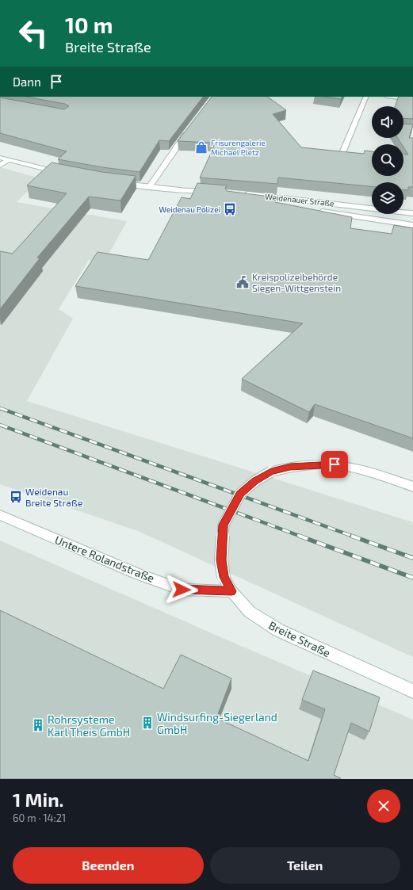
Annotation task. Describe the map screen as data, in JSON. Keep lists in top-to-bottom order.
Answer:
{
  "streets": {
    "street": ["Weidenauer Straße", "Untere Rolandstraße", "Breite Straße"]
  },
  "crossings": [
    ["Untere Rolandstraße", "Breite Straße"]
  ],
  "places": {
    "shop": ["Frisurengalerie Michael Pletz"],
    "bus stop": ["Weidenau Polizei", "Weidenau Breite Straße"],
    "public building": ["Kreispolizeibehörde Siegen-Wittgenstein"],
    "building": ["Windsurfing-Siegerland GmbH", "Rohrsysteme Karl Theis GmbH"]
  },
  "page": {
    "turn": ["10 m", "Breite Straße"],
    "then": "Dann",
    "heading": ["1 Min.", "60 m · 14:21"],
    "buttons": ["Beenden", "Teilen"]
  }
}
